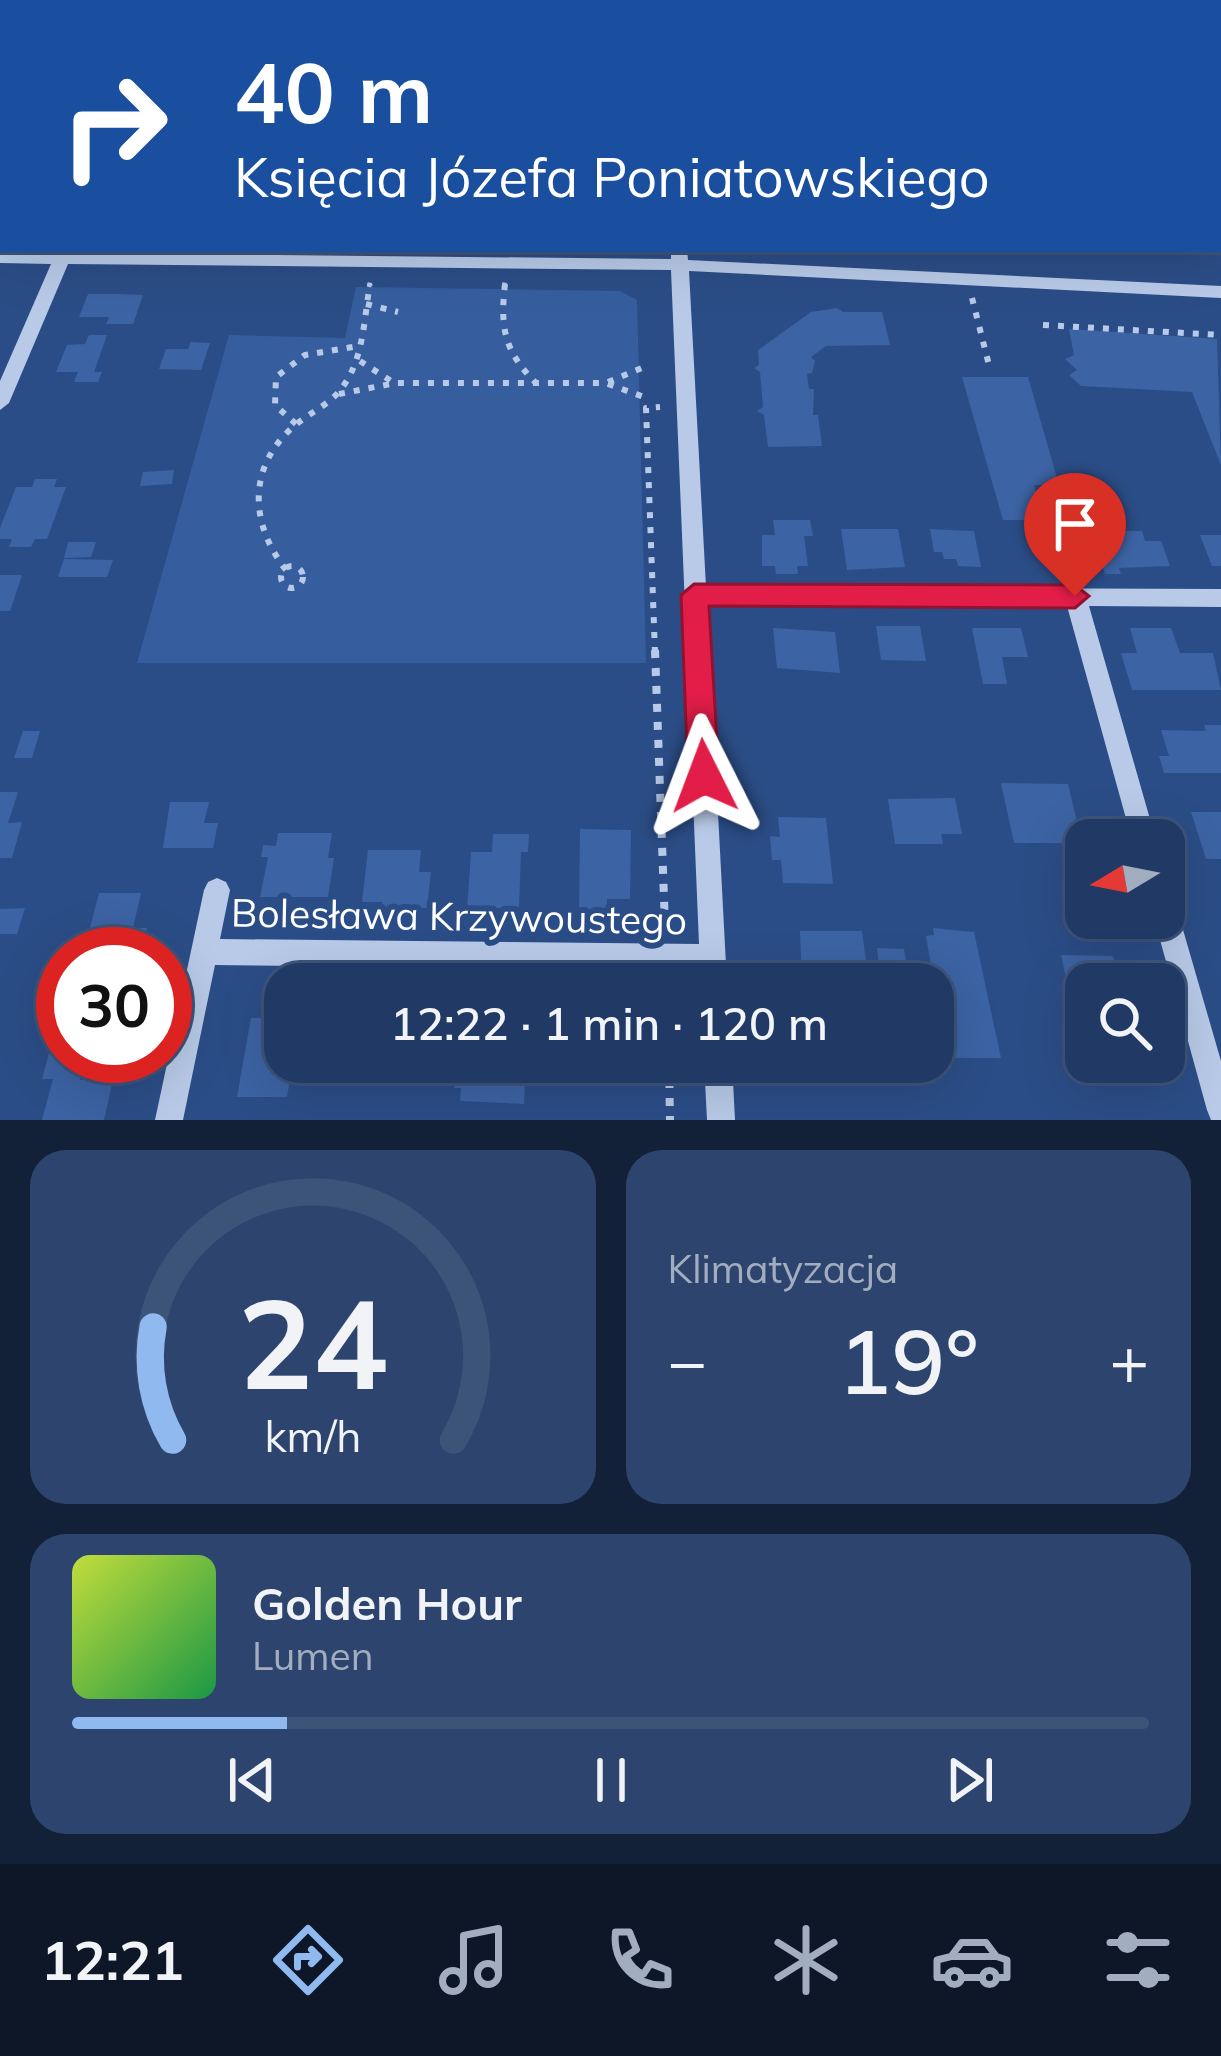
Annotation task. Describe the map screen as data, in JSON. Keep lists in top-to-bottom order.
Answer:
{
  "streets": {
    "street": ["Bolesława Krzywoustego"]
  },
  "north": "left",
  "page": {
    "turn": ["40 m", "Księcia Józefa Poniatowskiego"],
    "limit": "30",
    "trip": "12:22 · 1 min · 120 m",
    "tile": "Klimatyzacja",
    "heat": ["−", "19°", "+"],
    "song": ["Golden Hour", "Lumen"],
    "tabs": "12:21",
    "gauge": ["24", "km/h"]
  }
}
